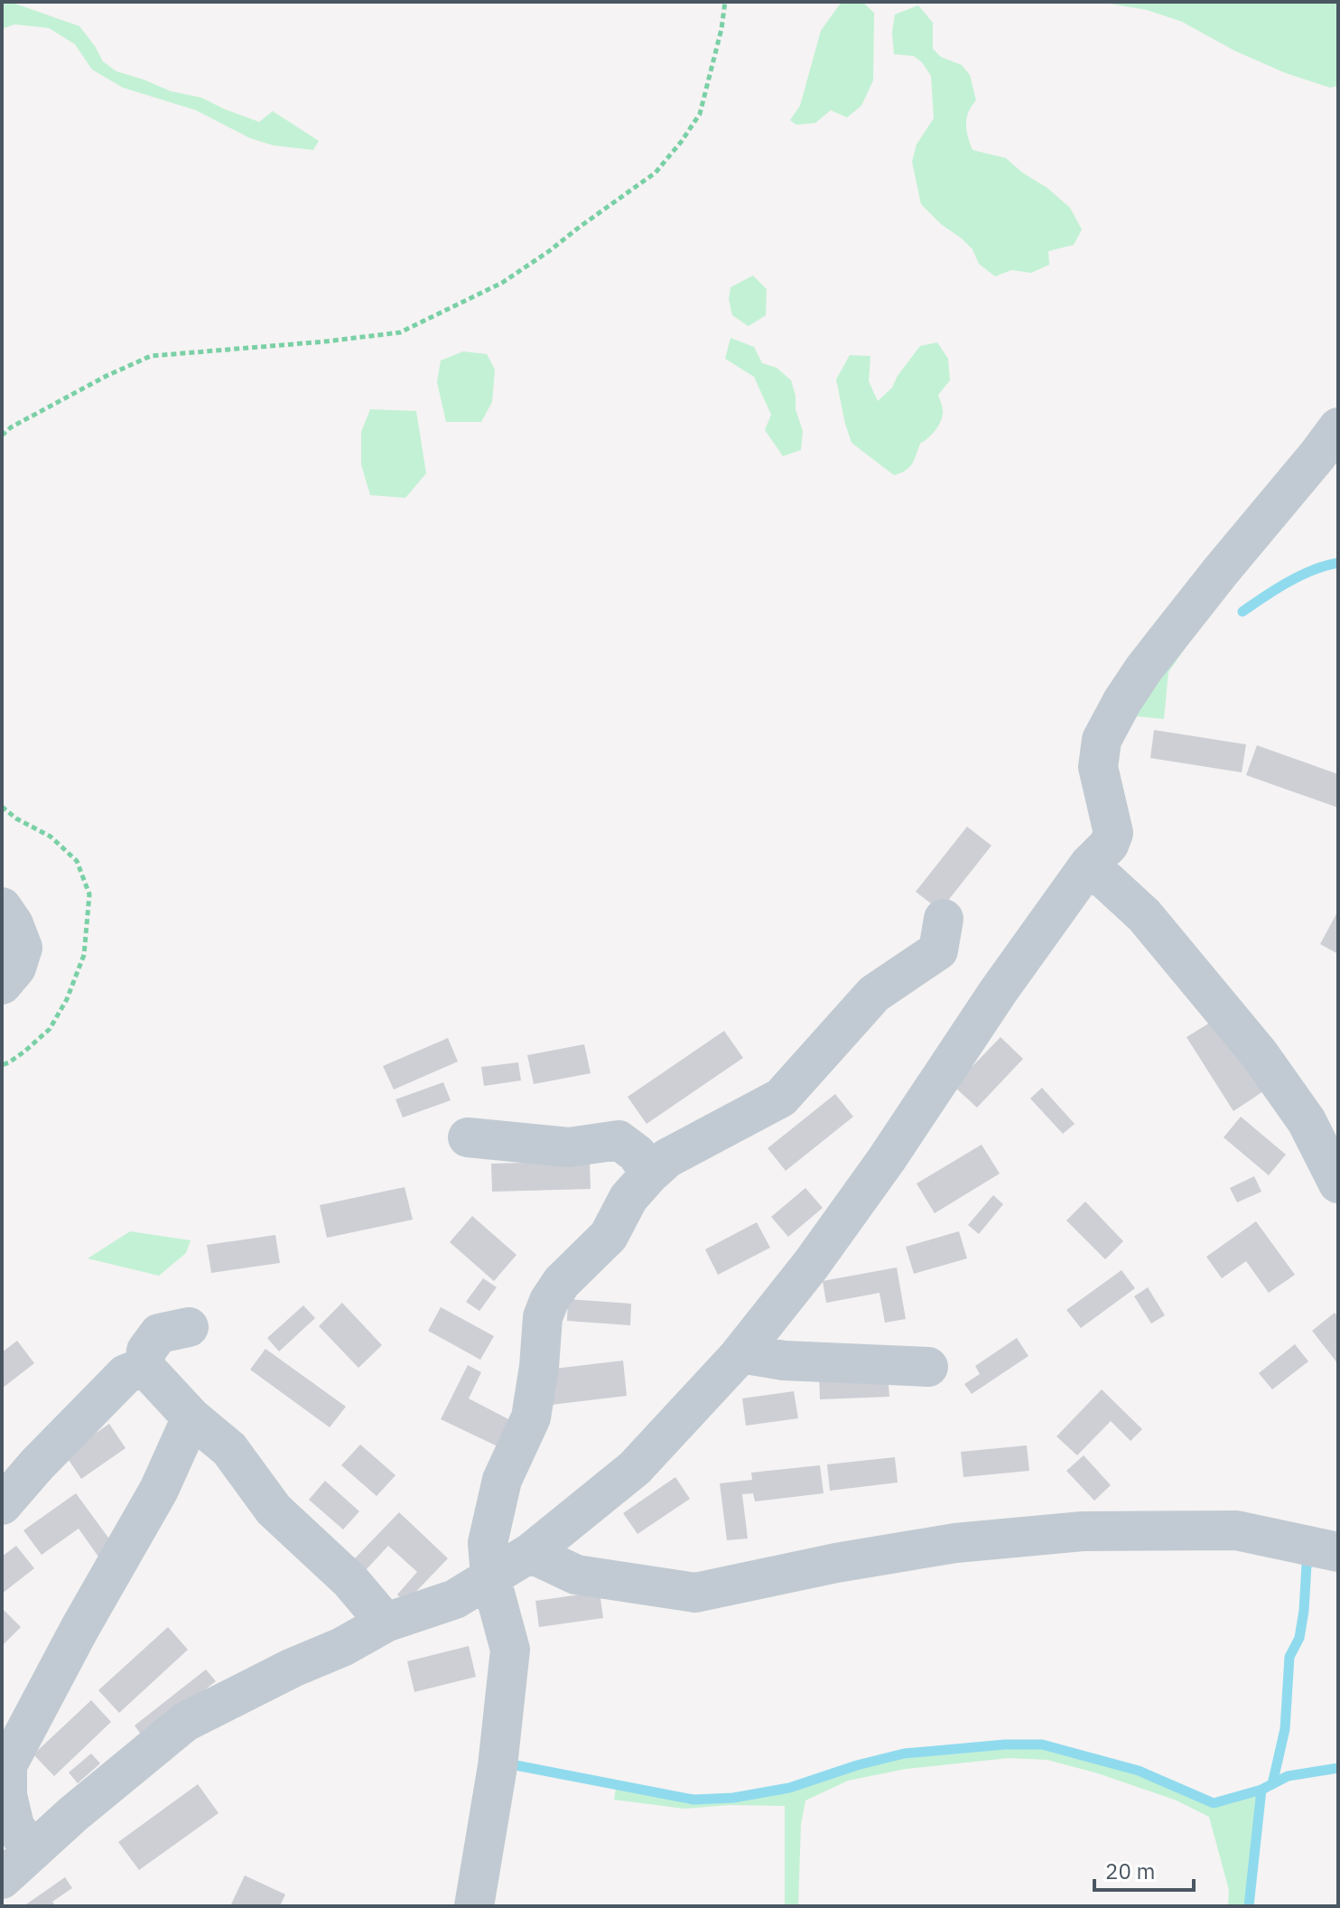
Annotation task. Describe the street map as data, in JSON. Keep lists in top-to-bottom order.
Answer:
{
  "scale_bar": "20 m"
}
